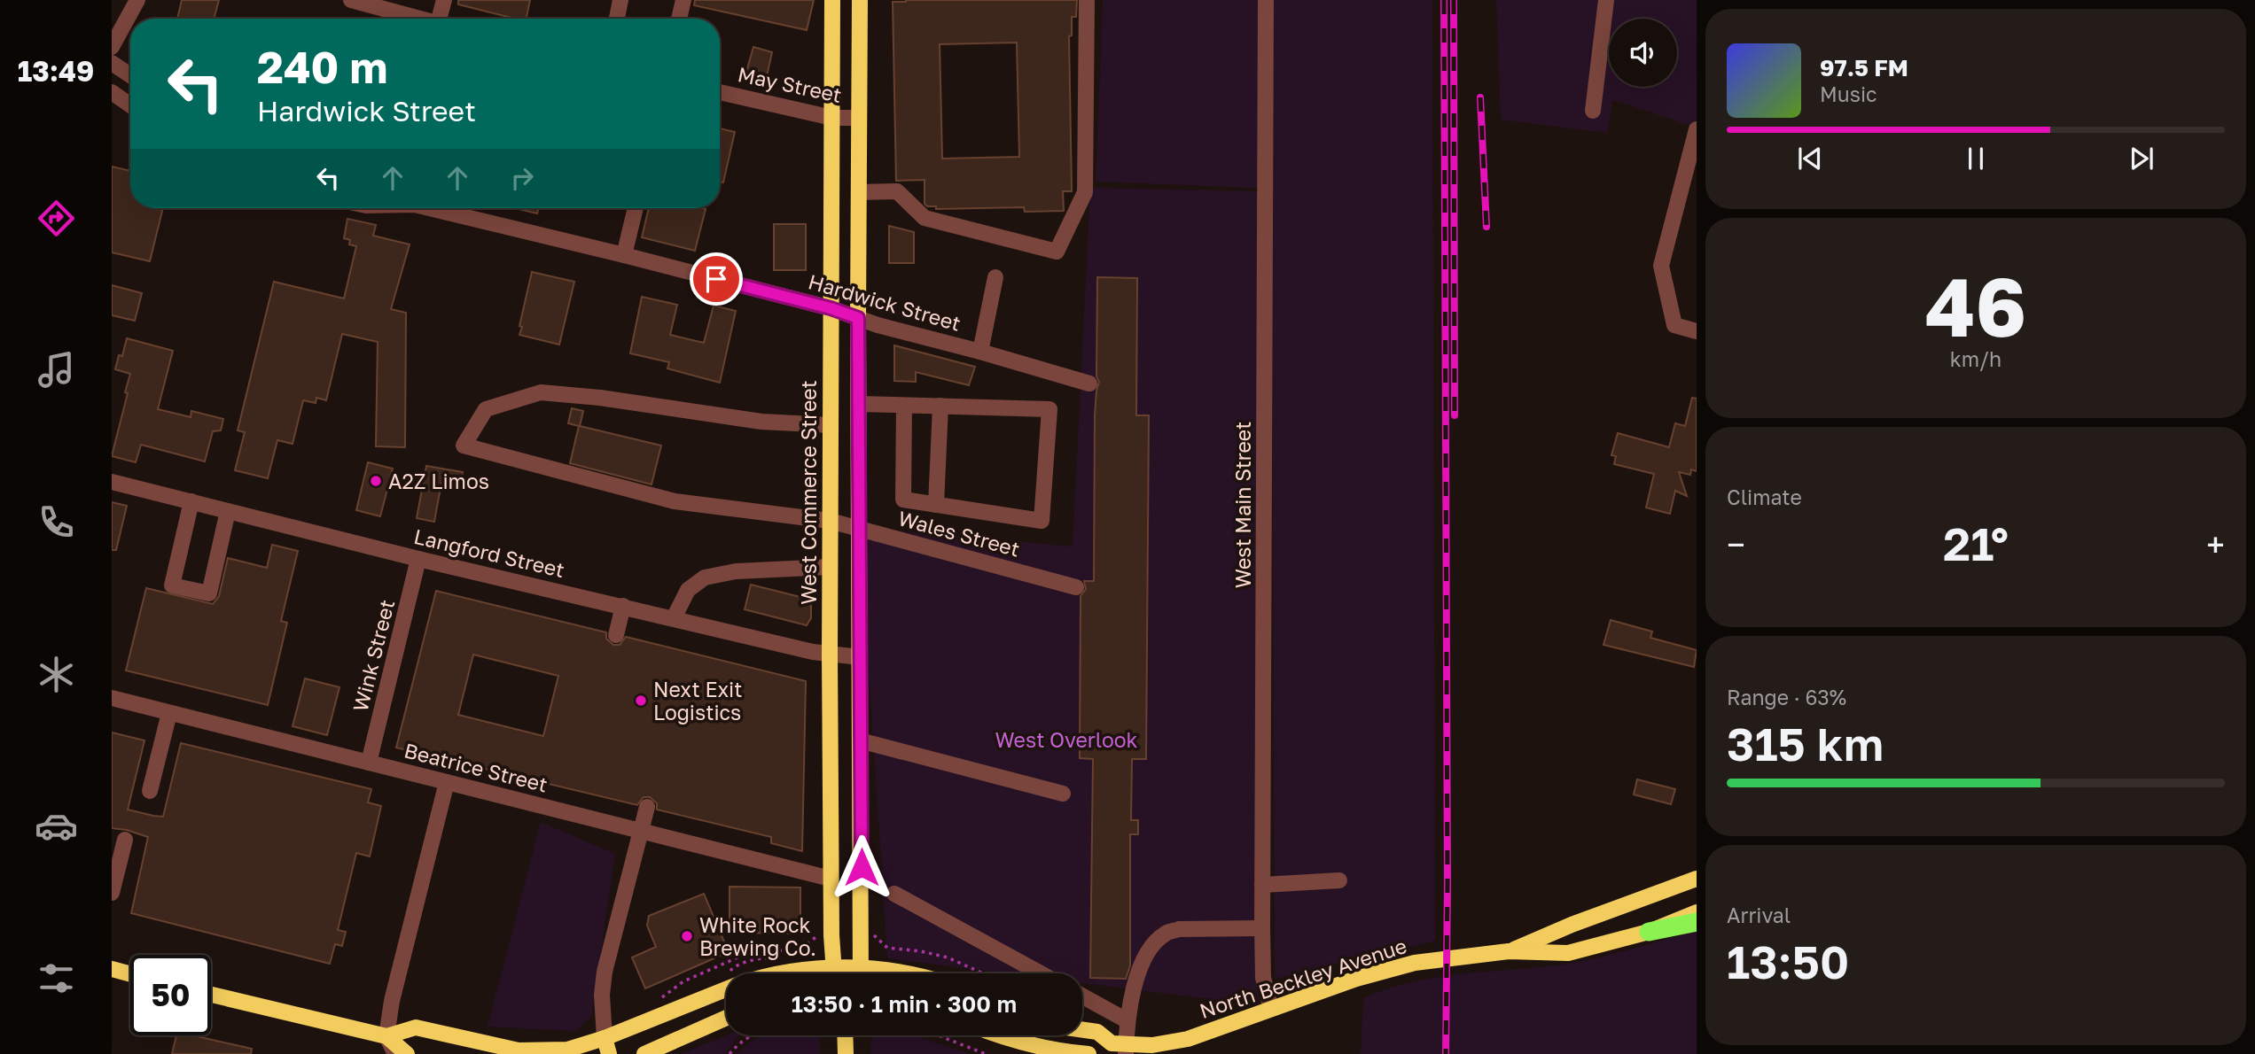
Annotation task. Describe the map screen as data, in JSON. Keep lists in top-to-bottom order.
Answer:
{
  "streets": {
    "main road": ["West Commerce Street", "North Beckley Avenue"],
    "street": [
      "May Street",
      "Hardwick Street",
      "West Main Street",
      "Wales Street",
      "Langford Street",
      "Wink Street",
      "Beatrice Street"
    ]
  },
  "crossings": [
    ["May Street", "West Commerce Street"],
    ["Hardwick Street", "West Commerce Street"],
    ["West Commerce Street", "Wales Street"],
    ["West Commerce Street", "Langford Street"],
    ["West Commerce Street", "Beatrice Street"],
    ["West Main Street", "North Beckley Avenue"],
    ["Langford Street", "Wink Street"],
    ["Wink Street", "Beatrice Street"]
  ],
  "parks": ["West Overlook"],
  "places": ["A2Z Limos", "Next Exit Logistics", "White Rock Brewing Co."],
  "page": {
    "tabs": "13:49",
    "turn": ["240 m", "Hardwick Street"],
    "song": ["97.5 FM", "Music"],
    "tile": [
      ["46", "km/h"],
      "Climate",
      ["Range · 63%", "315 km"],
      ["Arrival", "13:50"]
    ],
    "heat": ["−", "21°", "+"],
    "limit": "50",
    "trip": "13:50 · 1 min · 300 m"
  }
}
